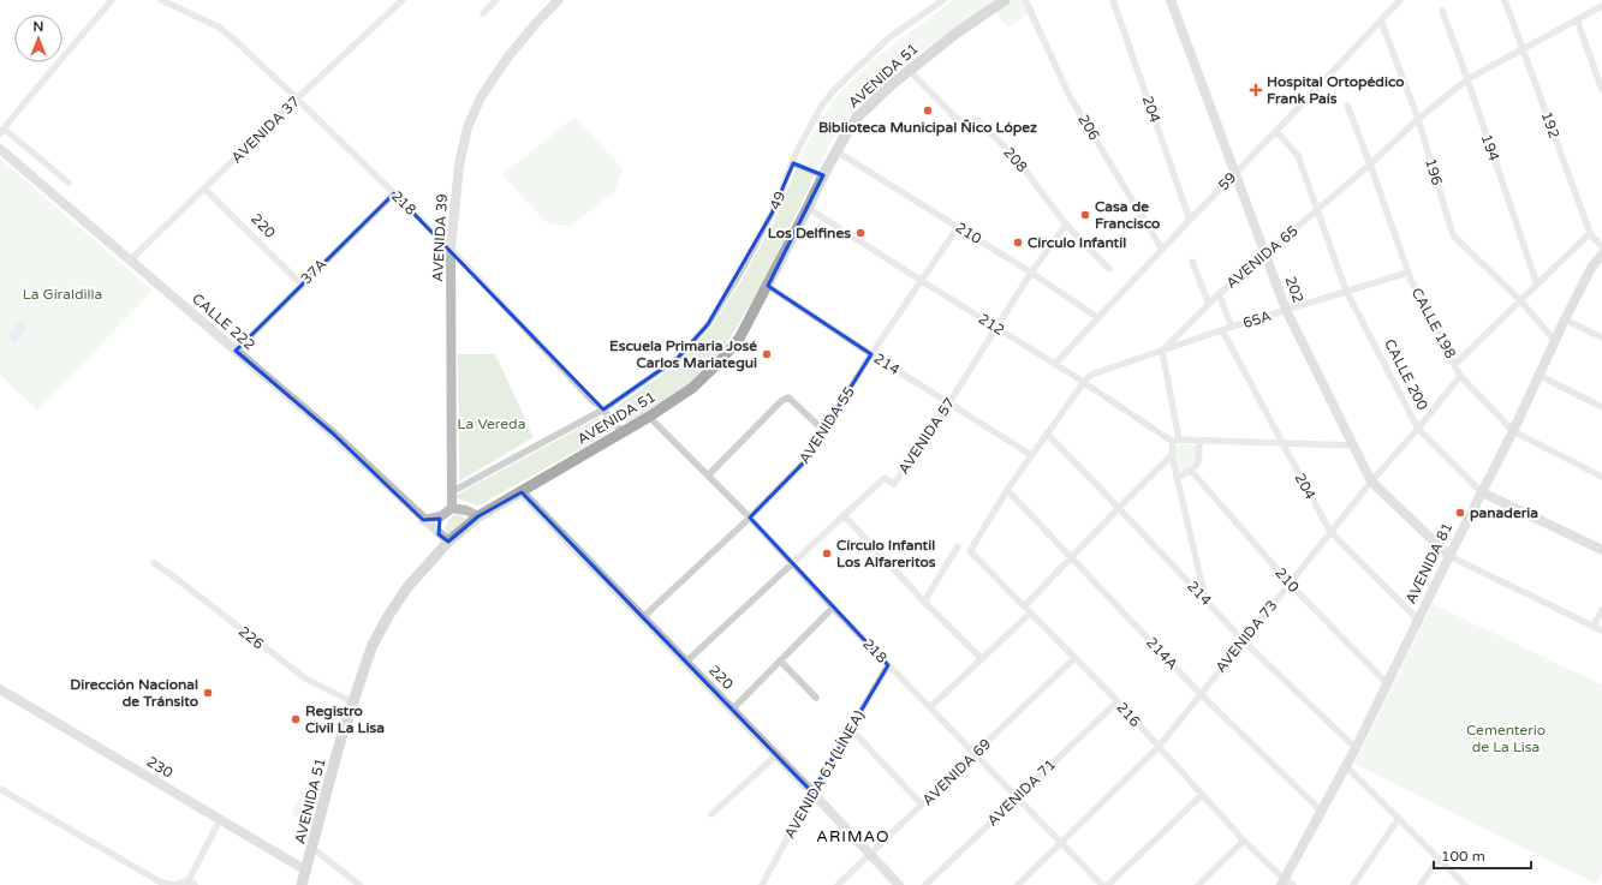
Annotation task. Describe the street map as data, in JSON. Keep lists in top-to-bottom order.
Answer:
{
  "streets": {
    "main road": ["AVENIDA 51"],
    "street": [
      "204",
      "192",
      "206",
      "AVENIDA 37",
      "194",
      "208",
      "196",
      "59",
      "49",
      "218",
      "220",
      "210",
      "AVENIDA 39",
      "AVENIDA 65",
      "37A",
      "202",
      "65A",
      "CALLE 222",
      "CALLE 198",
      "212",
      "214",
      "CALLE 200",
      "AVENIDA 55",
      "AVENIDA 57",
      "AVENIDA 81",
      "AVENIDA 73",
      "226",
      "214A",
      "216",
      "230",
      "AVENIDA 69",
      "AVENIDA 61 (LÍNEA)",
      "AVENIDA 71"
    ]
  },
  "crossings": [
    ["AVENIDA 51", "208"],
    ["AVENIDA 51", "218"],
    ["AVENIDA 51", "220"],
    ["AVENIDA 51", "210"],
    ["AVENIDA 51", "CALLE 222"],
    ["AVENIDA 51", "212"],
    ["AVENIDA 51", "214"],
    ["AVENIDA 51", "226"],
    ["AVENIDA 51", "230"],
    ["204", "59"],
    ["204", "65A"],
    ["204", "AVENIDA 81"],
    ["204", "AVENIDA 73"],
    ["192", "AVENIDA 65"],
    ["206", "59"],
    ["AVENIDA 37", "218"],
    ["AVENIDA 37", "220"],
    ["AVENIDA 37", "CALLE 222"],
    ["194", "AVENIDA 65"],
    ["208", "AVENIDA 57"],
    ["196", "59"],
    ["196", "AVENIDA 65"],
    ["196", "AVENIDA 81"],
    ["59", "210"],
    ["59", "202"],
    ["59", "212"],
    ["59", "CALLE 200"],
    ["49", "218"],
    ["49", "AVENIDA 39"],
    ["218", "AVENIDA 39"],
    ["218", "37A"],
    ["218", "AVENIDA 55"],
    ["218", "AVENIDA 57"],
    ["218", "AVENIDA 73"],
    ["218", "AVENIDA 69"],
    ["218", "AVENIDA 61 (LÍNEA)"],
    ["218", "AVENIDA 71"],
    ["220", "37A"],
    ["220", "AVENIDA 55"],
    ["220", "AVENIDA 57"],
    ["220", "AVENIDA 69"],
    ["220", "AVENIDA 61 (LÍNEA)"],
    ["210", "AVENIDA 55"],
    ["210", "AVENIDA 57"],
    ["210", "AVENIDA 81"],
    ["210", "AVENIDA 73"],
    ["AVENIDA 65", "202"],
    ["AVENIDA 65", "65A"],
    ["AVENIDA 65", "CALLE 198"],
    ["AVENIDA 65", "212"],
    ["AVENIDA 65", "214"],
    ["AVENIDA 65", "CALLE 200"],
    ["AVENIDA 65", "214A"],
    ["AVENIDA 65", "216"],
    ["37A", "CALLE 222"],
    ["202", "65A"],
    ["202", "AVENIDA 81"],
    ["202", "AVENIDA 73"],
    ["65A", "CALLE 198"],
    ["65A", "CALLE 200"],
    ["CALLE 198", "AVENIDA 81"],
    ["CALLE 198", "AVENIDA 73"],
    ["212", "AVENIDA 55"],
    ["212", "AVENIDA 57"],
    ["214", "AVENIDA 55"],
    ["214", "AVENIDA 57"],
    ["214", "AVENIDA 81"],
    ["214", "AVENIDA 73"],
    ["CALLE 200", "AVENIDA 81"],
    ["CALLE 200", "AVENIDA 73"],
    ["AVENIDA 81", "214A"],
    ["AVENIDA 81", "216"],
    ["AVENIDA 73", "214A"],
    ["AVENIDA 73", "216"],
    ["216", "AVENIDA 69"],
    ["216", "AVENIDA 71"]
  ],
  "districts": ["ARIMAO"],
  "parks": ["La Giraldilla", "La Vereda", "Cementerio de La Lisa"],
  "places": {
    "health": ["Hospital Ortopédico Frank País"],
    "other": [
      "Biblioteca Municipal Ñico López",
      "Casa de Francisco",
      "Los Delfines",
      "Círculo Infantil",
      "Escuela Primaria José Carlos Mariategui",
      "panaderia",
      "Círculo Infantil Los Alfareritos",
      "Dirección Nacional de Tránsito",
      "Registro Civil La Lisa"
    ]
  },
  "scale_bar": "100 m",
  "north": "top"
}
